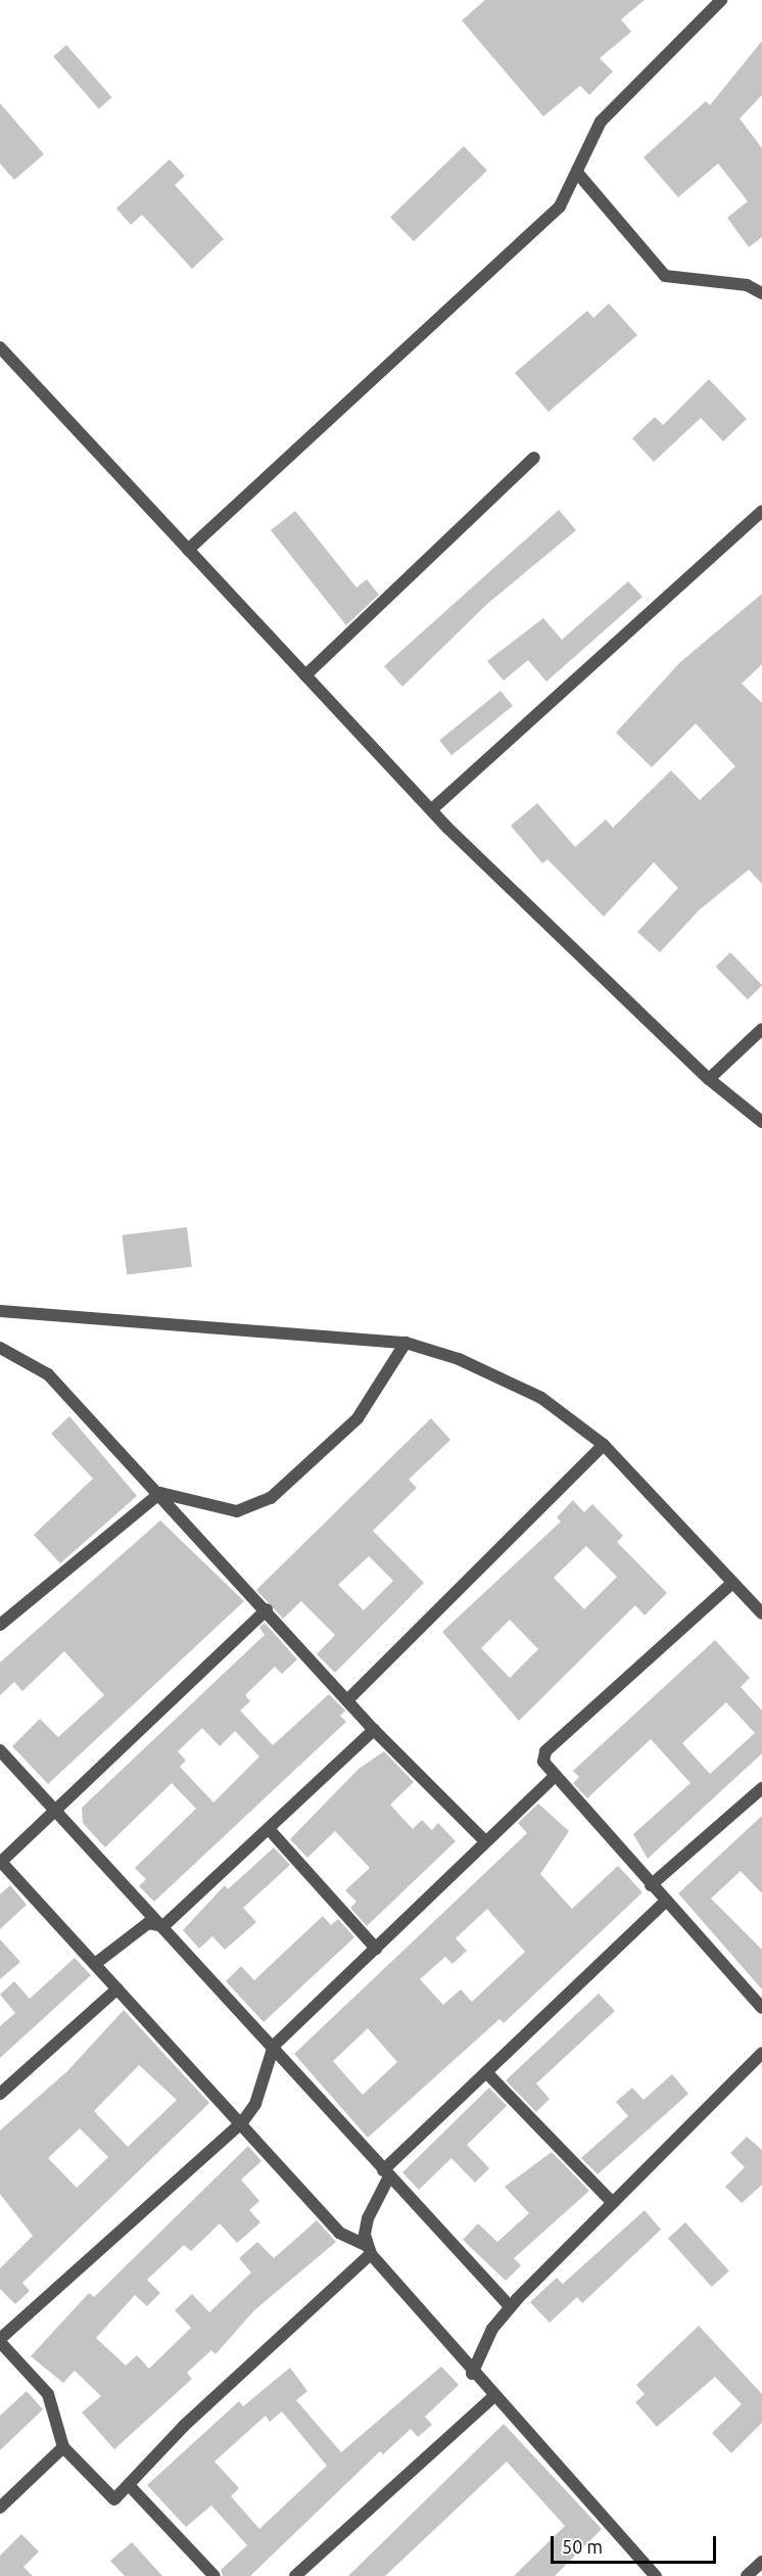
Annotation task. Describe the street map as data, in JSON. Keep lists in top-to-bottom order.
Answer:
{
  "scale_bar": "50 m"
}
